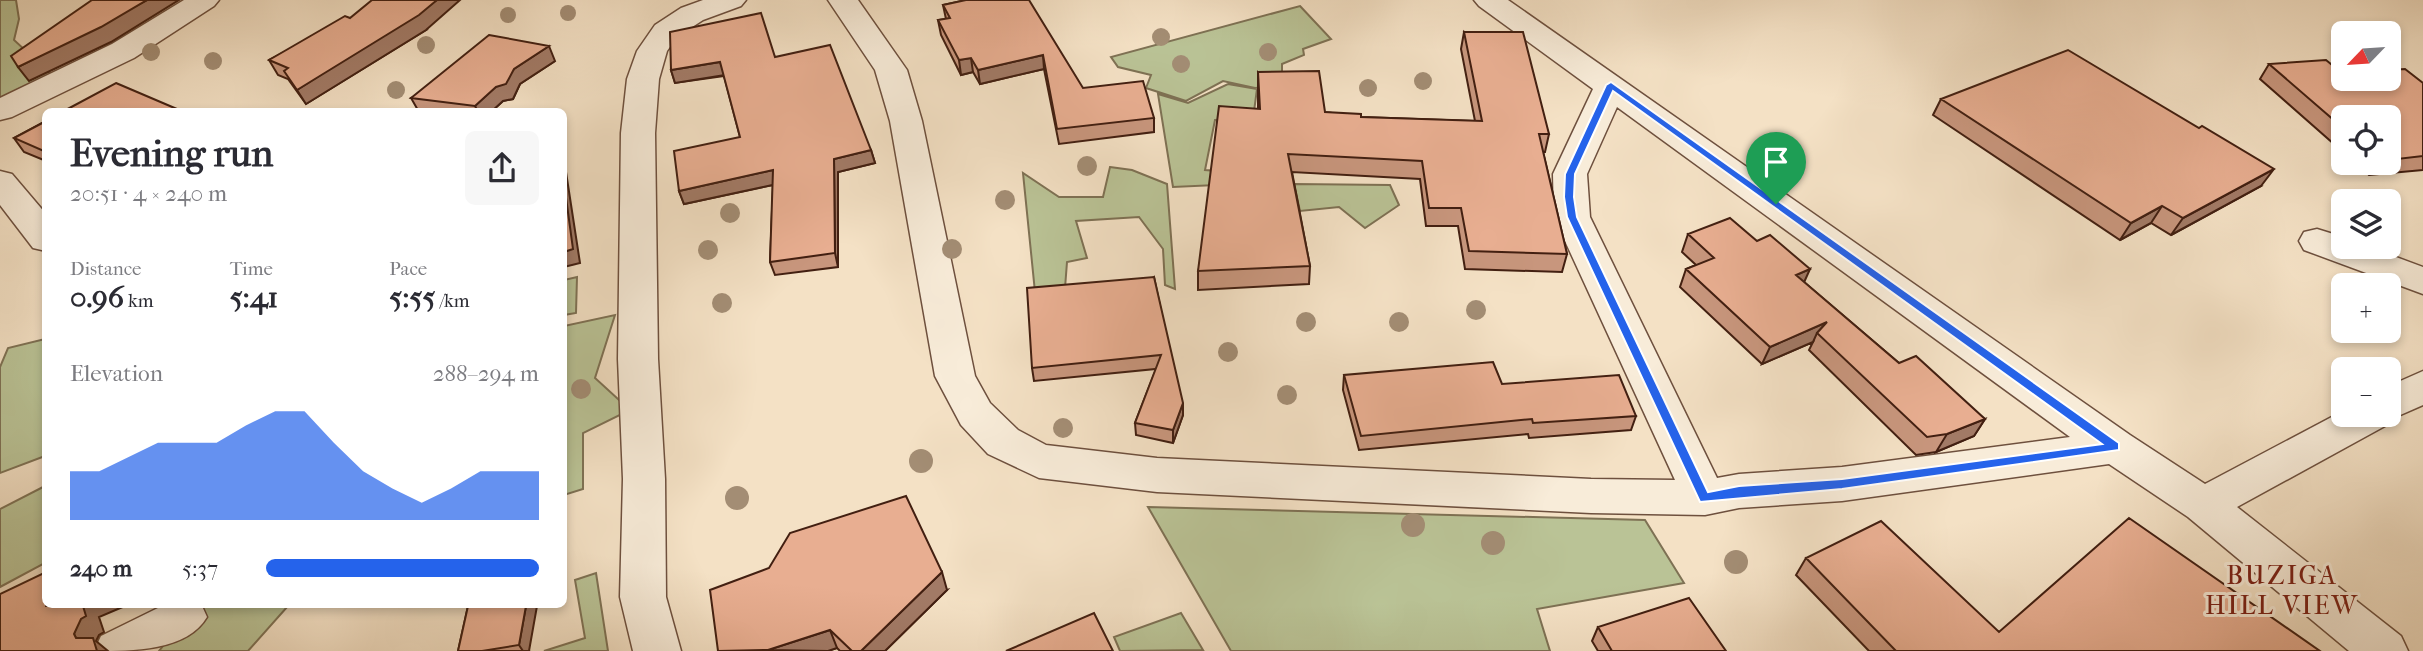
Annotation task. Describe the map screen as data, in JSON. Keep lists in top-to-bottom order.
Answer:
{
  "districts": ["BUZIGA HILL VIEW"],
  "north": "bottom left",
  "page": {
    "map_buttons": ["+", "−"],
    "heading": ["Evening run", "20:51 · 4 × 240 m"],
    "stats": [
      ["Distance", "0.96 km"],
      ["Time", "5:41"],
      ["Pace", "5:55 /km"]
    ],
    "chart": ["Elevation", "288–294 m"],
    "list": [
      {
        "name": "240 m",
        "note": "5:37"
      }
    ]
  }
}
